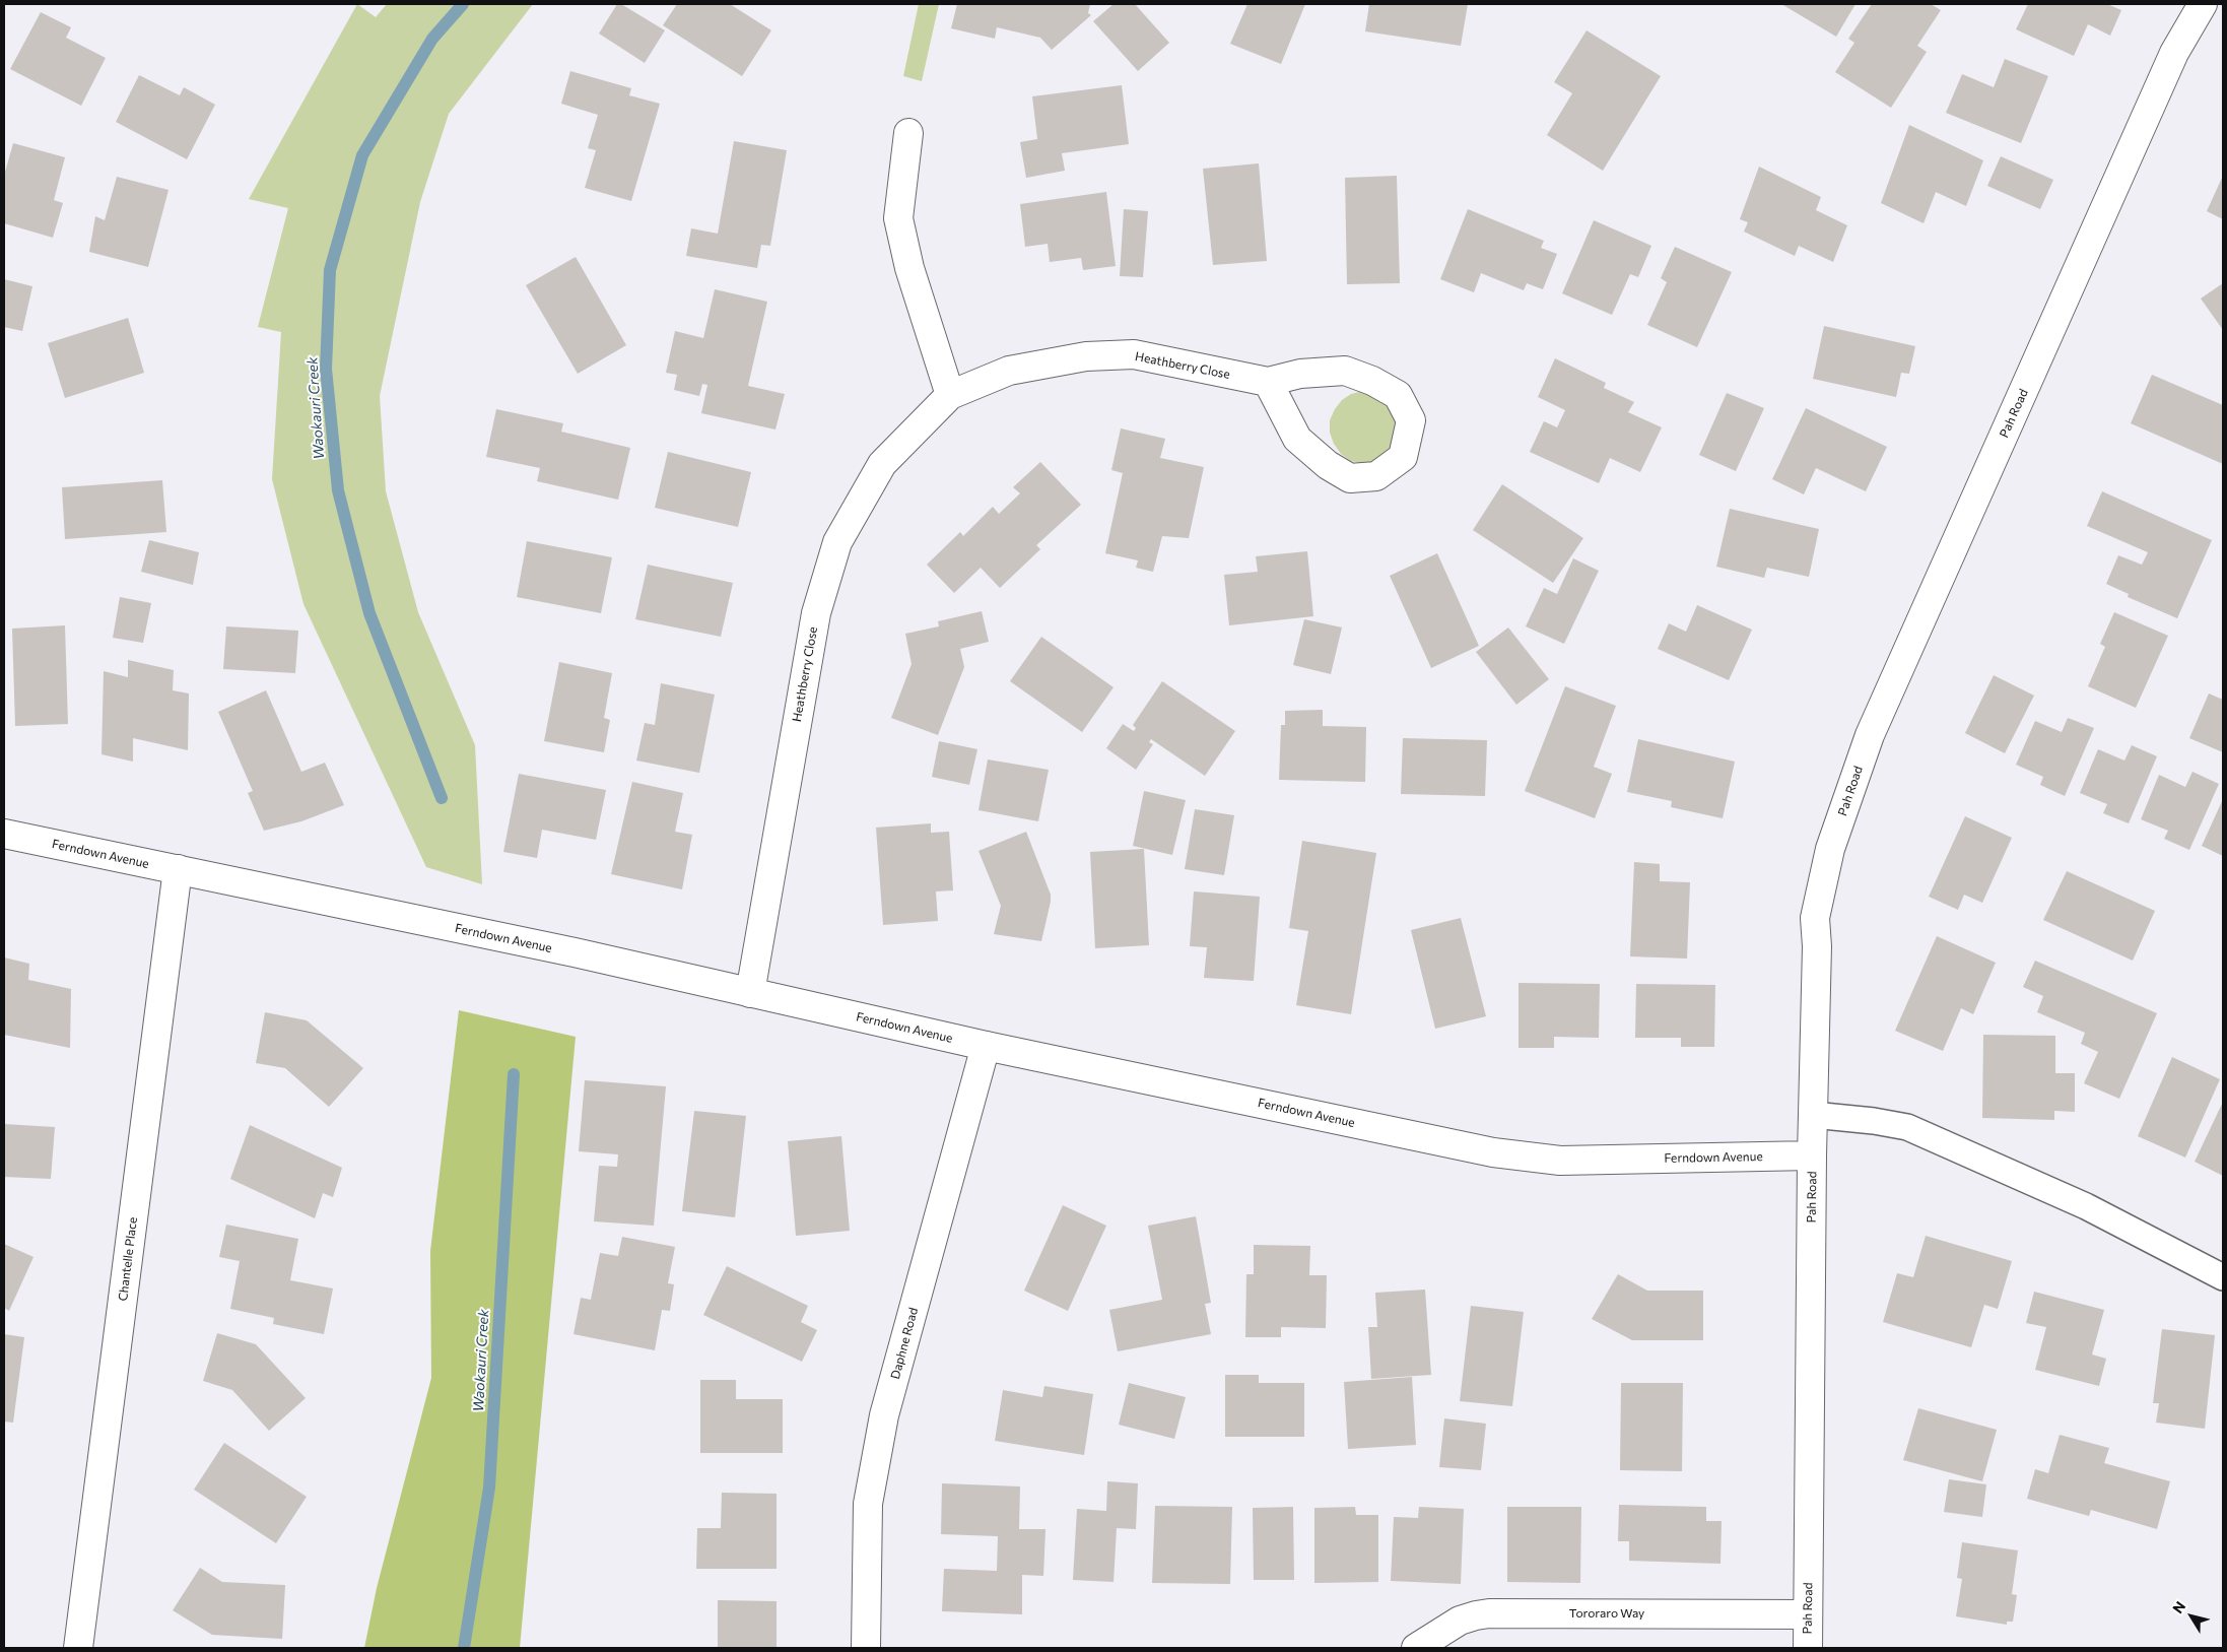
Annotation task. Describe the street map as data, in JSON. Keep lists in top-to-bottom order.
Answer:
{
  "streets": {
    "street": [
      "Heathberry Close",
      "Pah Road",
      "Ferndown Avenue",
      "Chantelle Place",
      "Daphne Road",
      "Tororaro Way"
    ]
  },
  "crossings": [
    ["Heathberry Close", "Ferndown Avenue"],
    ["Pah Road", "Ferndown Avenue"],
    ["Pah Road", "Tororaro Way"],
    ["Ferndown Avenue", "Chantelle Place"],
    ["Ferndown Avenue", "Daphne Road"]
  ],
  "water": ["Waokauri Creek"],
  "north": "top left"
}
